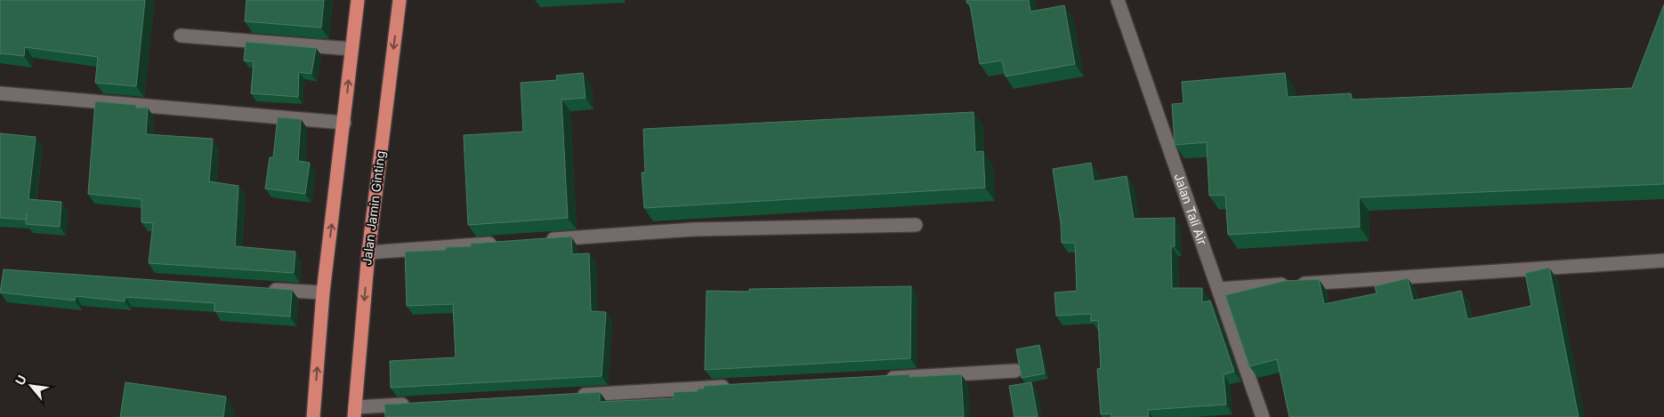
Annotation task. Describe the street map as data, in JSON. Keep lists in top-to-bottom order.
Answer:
{
  "streets": {
    "highway": ["Jalan Jamin Ginting"],
    "street": ["Jalan Tali Air"]
  },
  "north": "top left"
}
